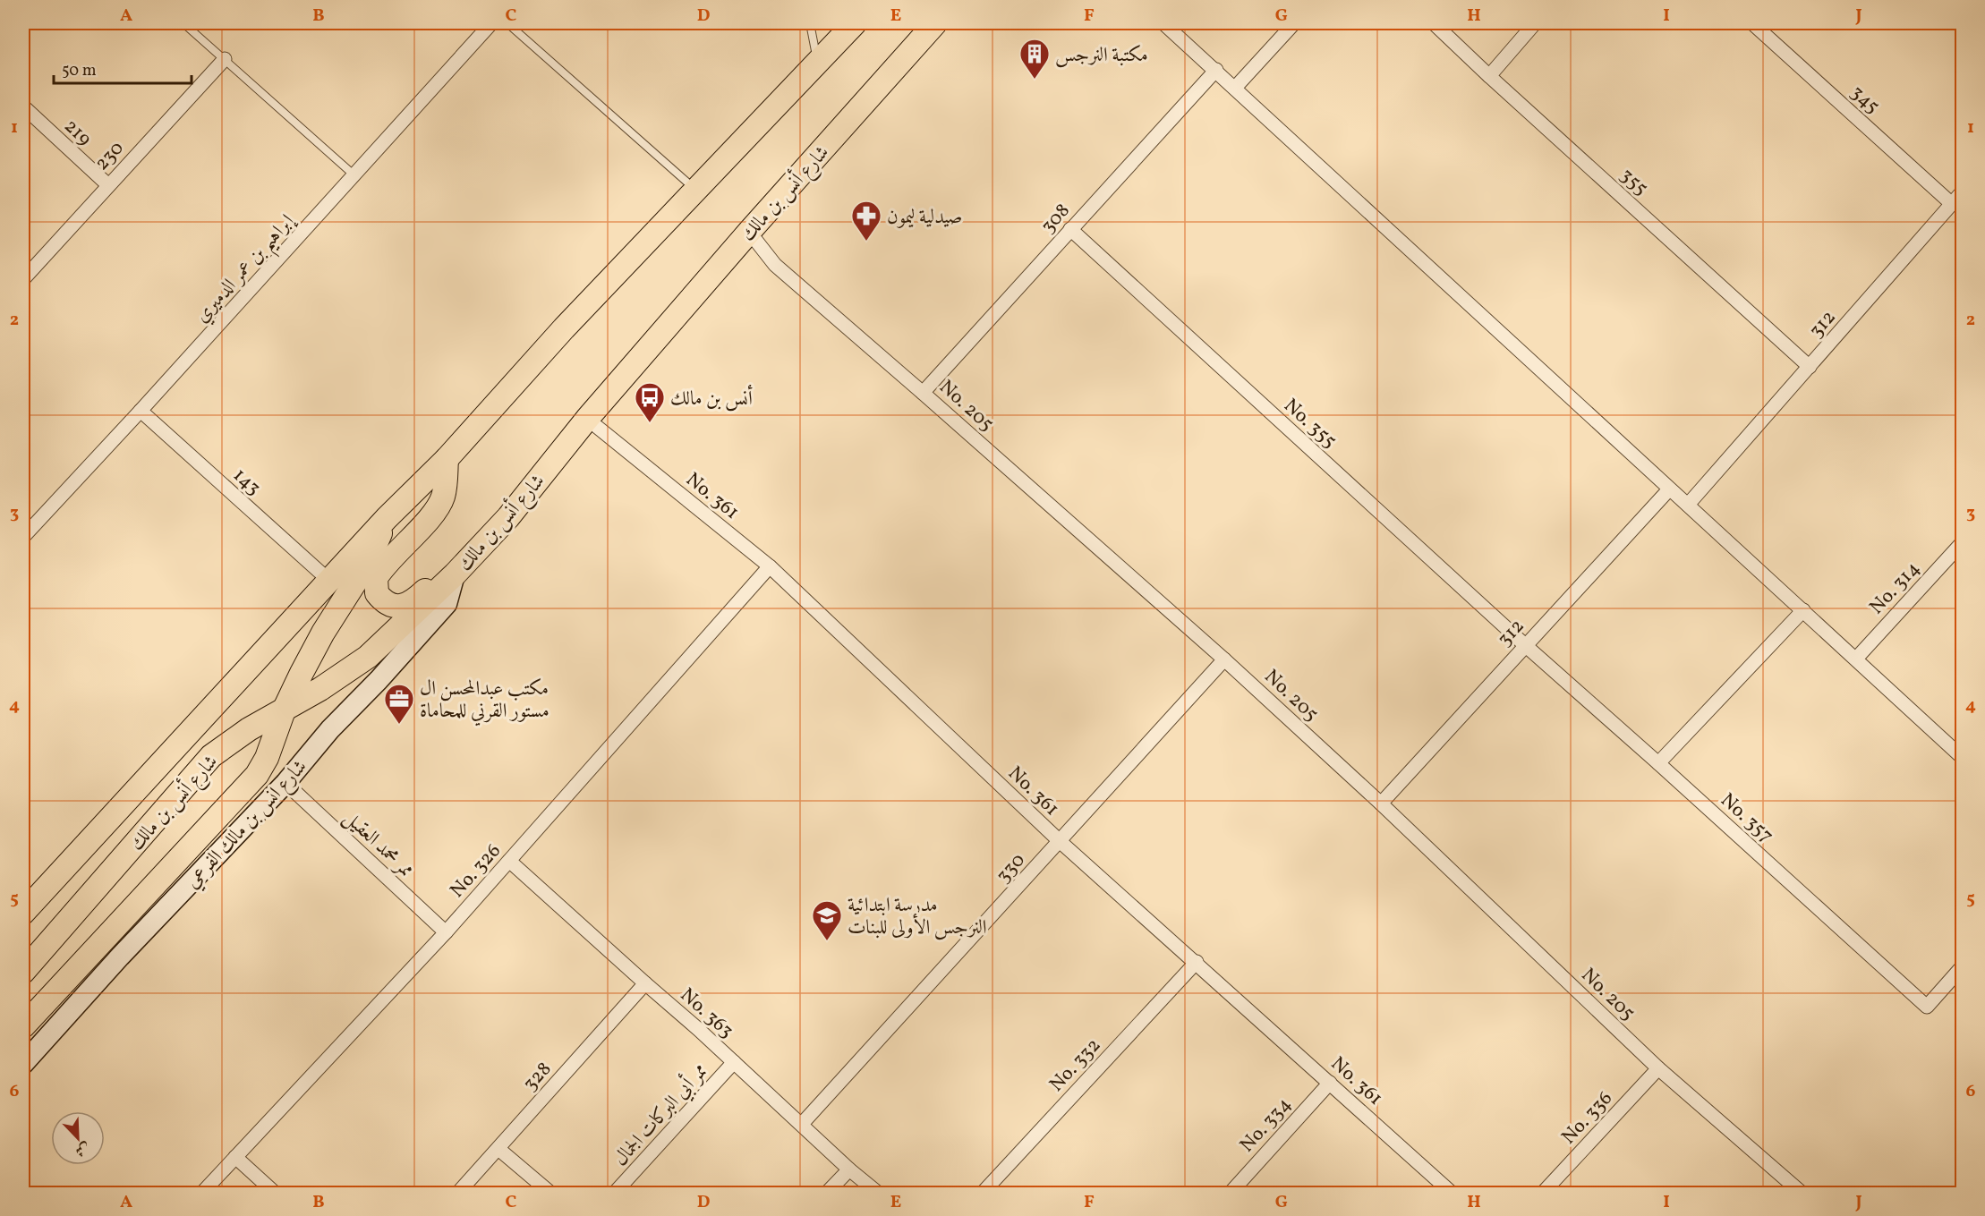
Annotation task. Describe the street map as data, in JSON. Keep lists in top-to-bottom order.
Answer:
{
  "streets": {
    "main road": ["شارع أنس بن مالك", "شارع انس بن مالك الفرعي"],
    "street": [
      "345",
      "219",
      "230",
      "355",
      "308",
      "إبراهيم بن عمر الدميري",
      "312",
      "No. 205",
      "No. 355",
      "143",
      "No. 361",
      "No. 314",
      "No. 357",
      "ممر محمد العقيل",
      "330",
      "No. 326",
      "No. 363",
      "No. 332",
      "328",
      "ممر أبي البركات الجمال",
      "No. 336",
      "No. 334"
    ]
  },
  "crossings": [
    ["345", "312"],
    ["219", "230"],
    ["355", "312"],
    ["شارع أنس بن مالك", "No. 205"],
    ["شارع أنس بن مالك", "143"],
    ["شارع أنس بن مالك", "No. 361"],
    ["شارع أنس بن مالك", "شارع انس بن مالك الفرعي"],
    ["308", "No. 205"],
    ["308", "No. 355"],
    ["إبراهيم بن عمر الدميري", "143"],
    ["312", "No. 205"],
    ["312", "No. 355"],
    ["No. 205", "330"],
    ["No. 205", "No. 336"],
    ["No. 355", "No. 357"],
    ["No. 361", "330"],
    ["No. 361", "No. 326"],
    ["No. 361", "No. 332"],
    ["No. 361", "No. 334"],
    ["شارع انس بن مالك الفرعي", "ممر محمد العقيل"],
    ["ممر محمد العقيل", "No. 326"],
    ["330", "No. 363"],
    ["No. 326", "No. 363"],
    ["No. 363", "328"],
    ["No. 363", "ممر أبي البركات الجمال"]
  ],
  "places": {
    "building": ["مكتبة النرجس"],
    "pharmacy": ["صيدلية ليمون"],
    "bus stop": ["أنس بن مالك"],
    "office": ["مكتب عبدالمحسن ال مستور القرني للمحاماة"],
    "school or university": ["مدرسة ابتدائية النرجس الأولى للبنات"]
  },
  "scale_bar": "50 m",
  "north": "bottom right",
  "grid": {
    "columns": [
      "A",
      "B",
      "C",
      "D",
      "E",
      "F",
      "G",
      "H",
      "I",
      "J"
    ],
    "rows": [
      "1",
      "2",
      "3",
      "4",
      "5",
      "6"
    ]
  }
}
